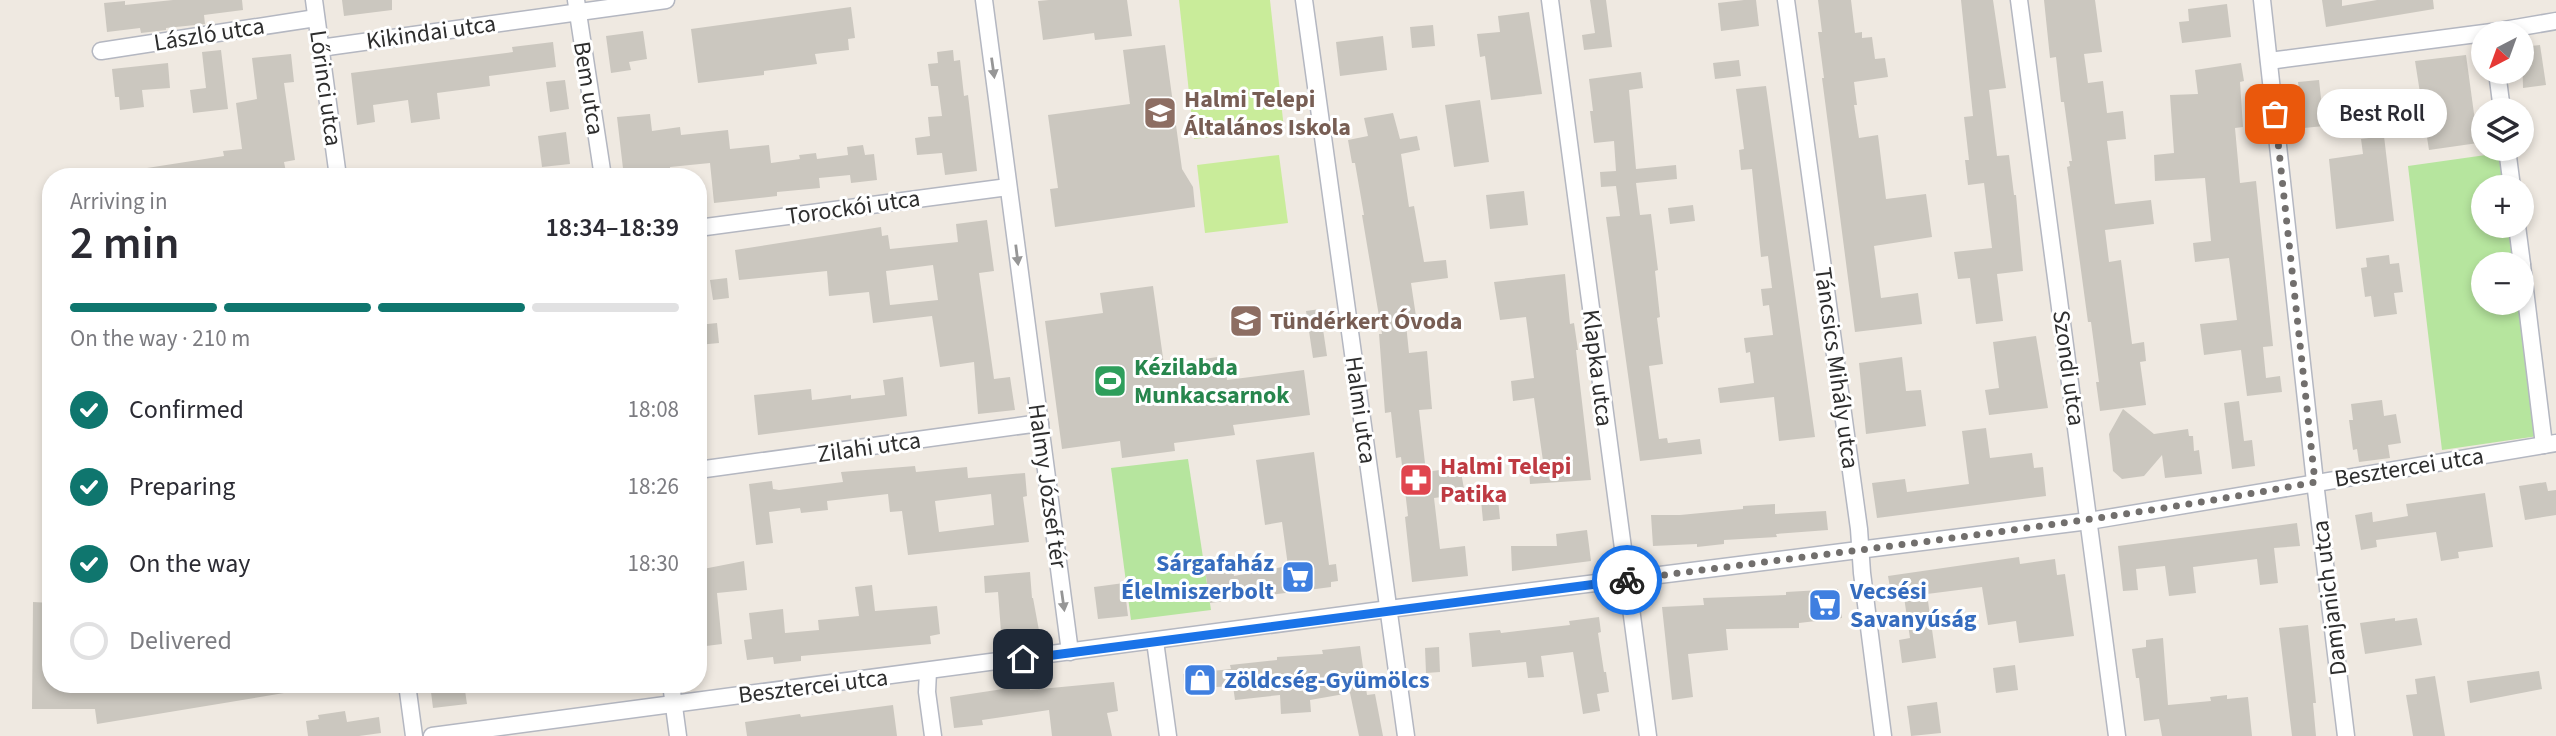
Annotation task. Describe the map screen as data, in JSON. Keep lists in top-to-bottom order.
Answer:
{
  "streets": {
    "street": [
      "Kikindai utca",
      "László utca",
      "Lőrinci utca",
      "Bem utca",
      "Torockói utca",
      "Klapka utca",
      "Táncsics Mihály utca",
      "Szondi utca",
      "Halmi utca",
      "Zilahi utca",
      "Besztercei utca",
      "Halmy József tér",
      "Damjanich utca"
    ]
  },
  "crossings": [
    ["Kikindai utca", "Lőrinci utca"],
    ["Kikindai utca", "Bem utca"],
    ["László utca", "Lőrinci utca"],
    ["Torockói utca", "Halmy József tér"],
    ["Klapka utca", "Besztercei utca"],
    ["Táncsics Mihály utca", "Besztercei utca"],
    ["Szondi utca", "Besztercei utca"],
    ["Halmi utca", "Besztercei utca"],
    ["Zilahi utca", "Halmy József tér"],
    ["Besztercei utca", "Halmy József tér"],
    ["Besztercei utca", "Damjanich utca"]
  ],
  "one_way": ["Halmy József tér"],
  "places": {
    "school or university": ["Halmi Telepi Általános Iskola", "Tündérkert Óvoda"],
    "other": ["Best Roll"],
    "sports": ["Kézilabda Munkacsarnok"],
    "pharmacy": ["Halmi Telepi Patika"],
    "supermarket": ["Sárgafaház Élelmiszerbolt", "Vecsési Savanyúság"],
    "shop": ["Zöldcség-Gyümölcs"]
  },
  "north": "bottom left",
  "page": {
    "map_buttons": ["+", "−"],
    "bubble": "Best Roll",
    "heading": ["2 min", "Arriving in", "18:34–18:39"],
    "bar": "On the way · 210 m",
    "list": [
      ["Confirmed", "18:08"],
      ["Preparing", "18:26"],
      ["On the way", "18:30"],
      "Delivered"
    ]
  }
}
